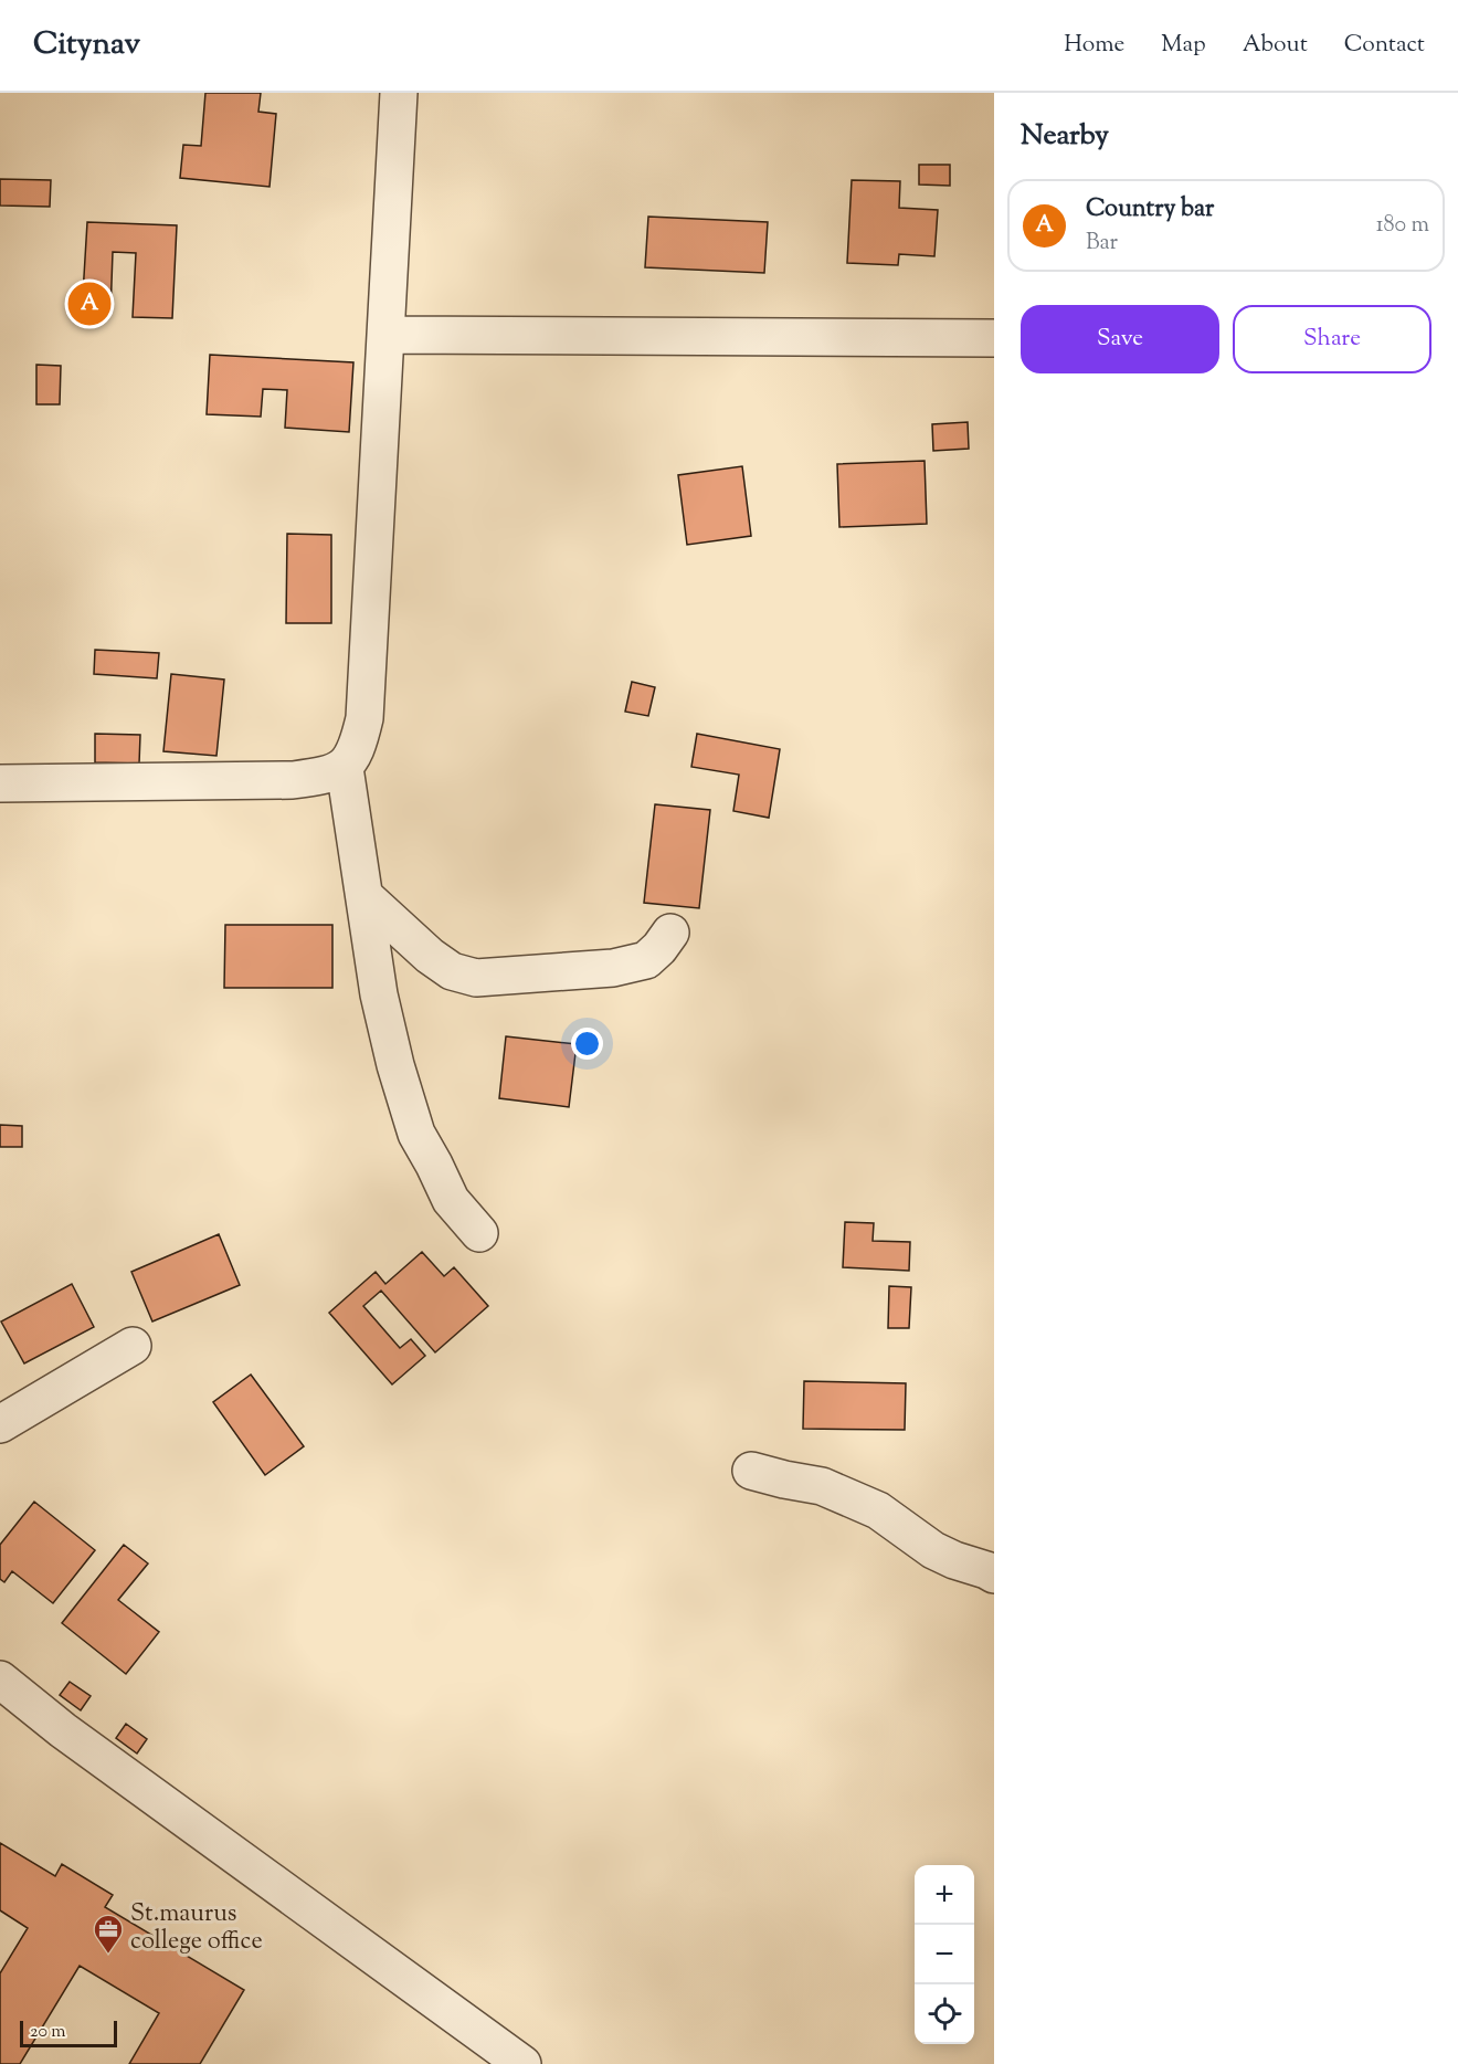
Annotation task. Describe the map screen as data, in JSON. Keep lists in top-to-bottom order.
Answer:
{
  "places": {
    "office": ["St.maurus college office"]
  },
  "scale_bar": "20 m",
  "page": {
    "header": "Citynav",
    "nav": [
      "Home",
      "Map",
      "About",
      "Contact"
    ],
    "heading": "Nearby",
    "list": [
      {
        "mark": "A",
        "name": "Country bar",
        "note": "Bar",
        "value": "180 m"
      }
    ],
    "pins": "A",
    "buttons": ["Save", "Share"],
    "map_buttons": ["+", "−"],
    "scale": "20 m"
  }
}
